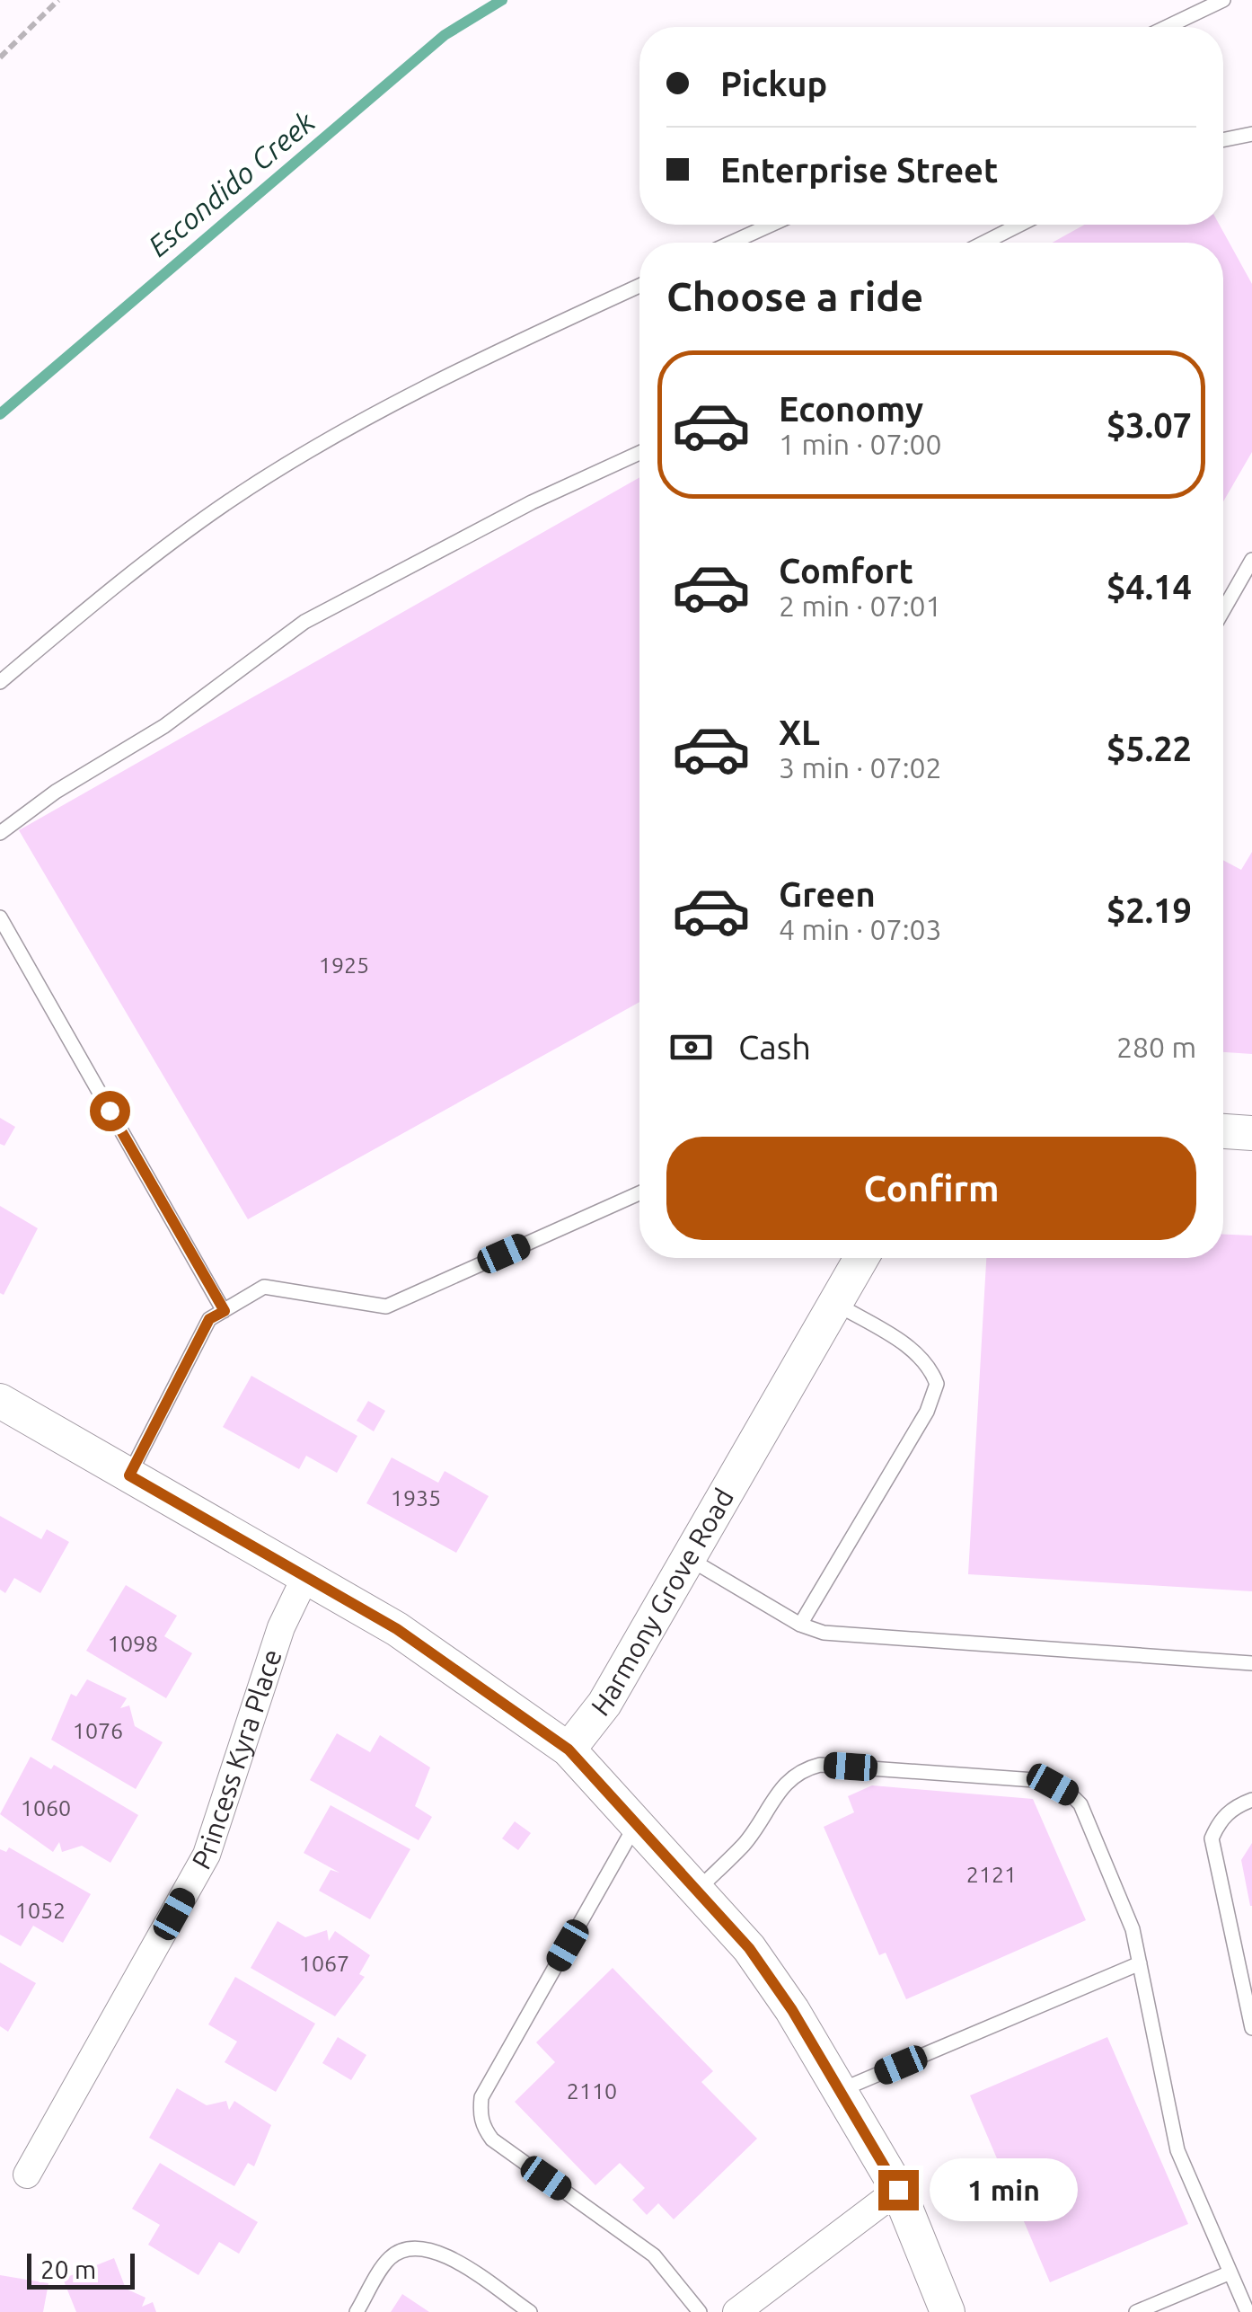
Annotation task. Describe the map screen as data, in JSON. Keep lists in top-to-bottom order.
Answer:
{
  "streets": {
    "street": ["Harmony Grove Road", "Princess Kyra Place"]
  },
  "water": ["Escondido Creek"],
  "house_numbers": [
    "1925",
    "1935",
    "1098",
    "1076",
    "1060",
    "2121",
    "1052",
    "1067",
    "2110"
  ],
  "scale_bar": "20 m",
  "page": {
    "banner": ["Pickup", "Enterprise Street"],
    "heading": "Choose a ride",
    "list": [
      {
        "name": "Economy",
        "note": "1 min · 07:00",
        "value": "$3.07"
      },
      {
        "name": "Comfort",
        "note": "2 min · 07:01",
        "value": "$4.14"
      },
      {
        "name": "XL",
        "note": "3 min · 07:02",
        "value": "$5.22"
      },
      {
        "name": "Green",
        "note": "4 min · 07:03",
        "value": "$2.19"
      }
    ],
    "pay": ["Cash", "280 m"],
    "buttons": "Confirm",
    "bubble": "1 min",
    "scale": "20 m"
  }
}
